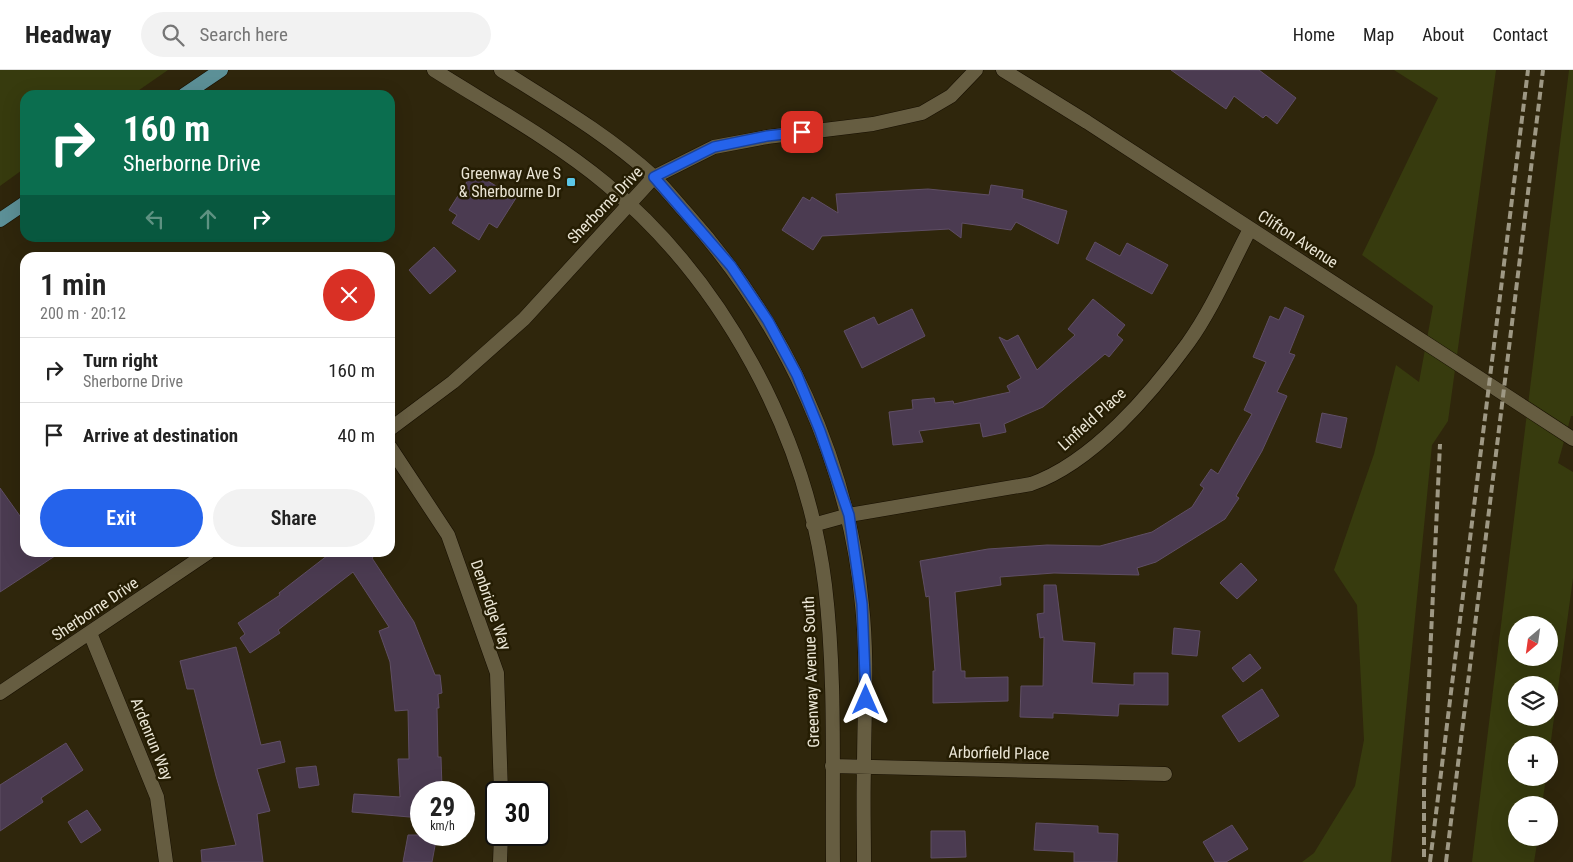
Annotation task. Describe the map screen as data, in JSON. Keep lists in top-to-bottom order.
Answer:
{
  "streets": {
    "street": [
      "Sherborne Drive",
      "Clifton Avenue",
      "Linfield Place",
      "Denbridge Way",
      "Greenway Avenue South",
      "Ardenrun Way",
      "Arborfield Place"
    ]
  },
  "crossings": [
    ["Sherborne Drive", "Greenway Avenue South"],
    ["Sherborne Drive", "Ardenrun Way"],
    ["Clifton Avenue", "Linfield Place"],
    ["Linfield Place", "Greenway Avenue South"],
    ["Greenway Avenue South", "Arborfield Place"]
  ],
  "places": {
    "transit": ["Greenway Ave S & Sherbourne Dr"]
  },
  "north": "bottom left",
  "page": {
    "header": "Headway",
    "search": "Search here",
    "nav": [
      "Home",
      "Map",
      "About",
      "Contact"
    ],
    "turn": ["160 m", "Sherborne Drive"],
    "heading": ["1 min", "200 m · 20:12"],
    "list": [
      {
        "name": "Turn right",
        "note": "Sherborne Drive",
        "value": "160 m"
      },
      {
        "name": "Arrive at destination",
        "value": "40 m"
      }
    ],
    "buttons": ["Exit", "Share"],
    "map_buttons": ["+", "−"],
    "speed": "29 km/h",
    "limit": "30"
  }
}
